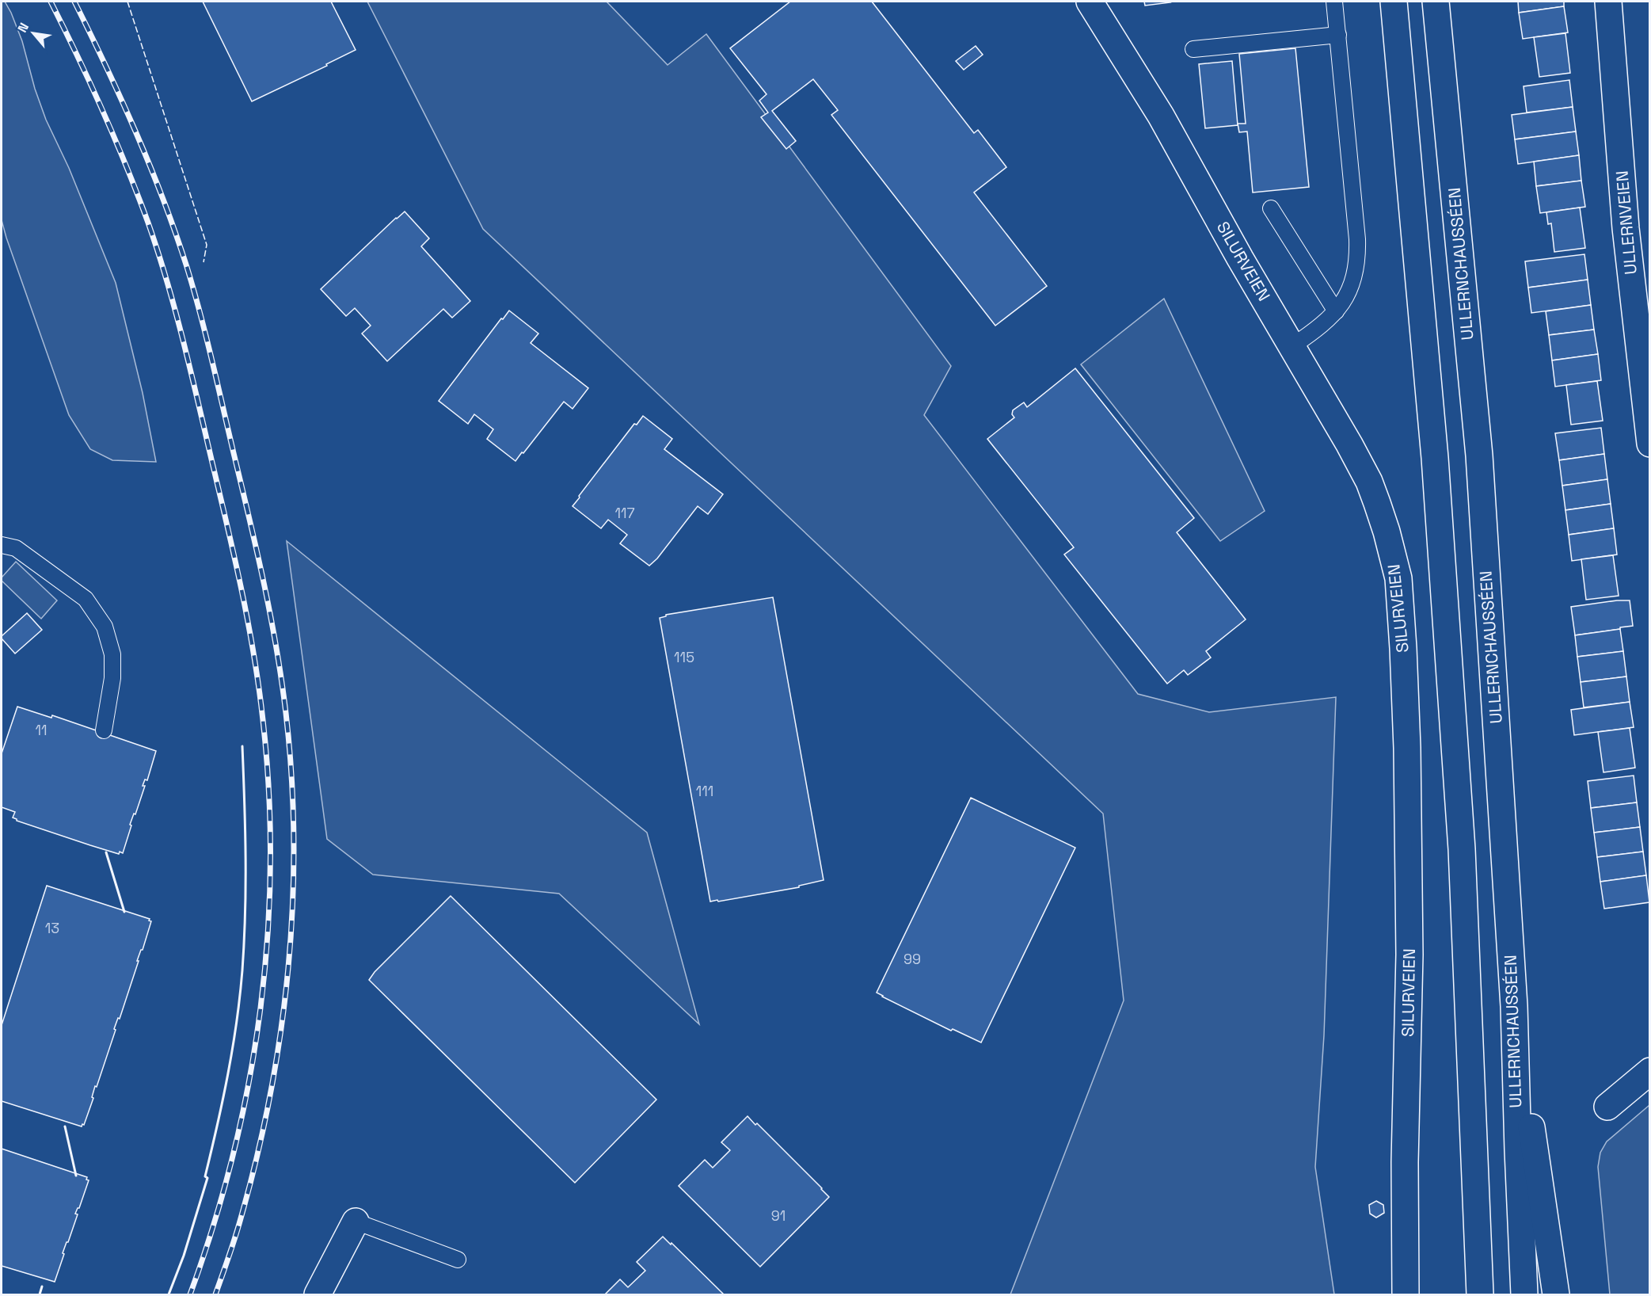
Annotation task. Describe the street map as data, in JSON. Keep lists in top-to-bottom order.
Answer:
{
  "streets": {
    "main road": ["ULLERNVEIEN", "SILURVEIEN", "ULLERNCHAUSSÉEN"]
  },
  "house_numbers": [
    "117",
    "115",
    "11",
    "111",
    "13",
    "99",
    "91"
  ],
  "north": "top left"
}
